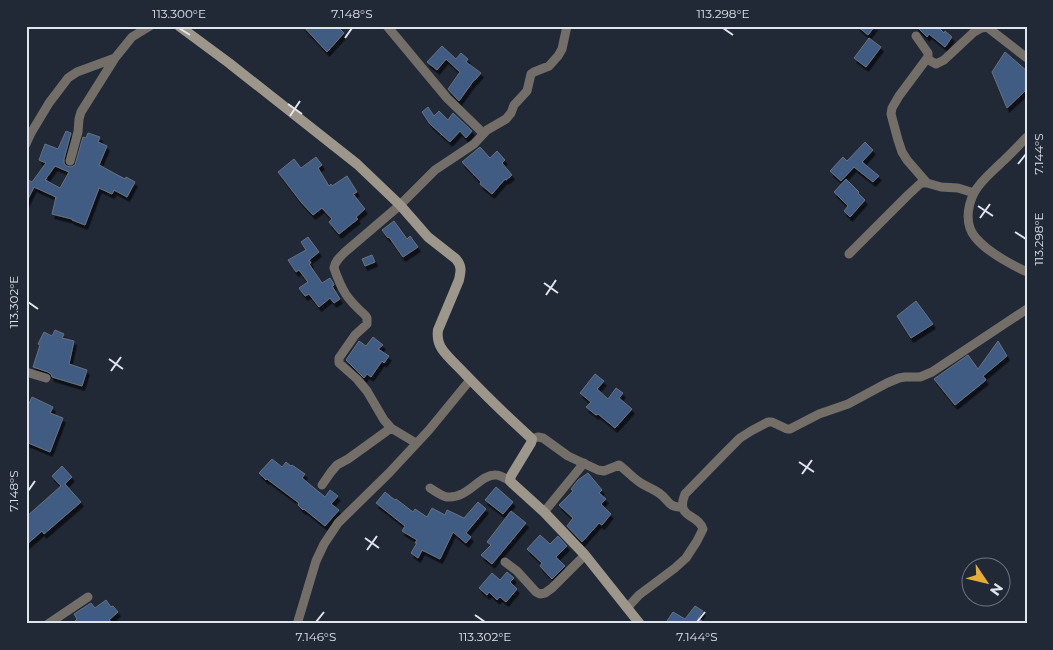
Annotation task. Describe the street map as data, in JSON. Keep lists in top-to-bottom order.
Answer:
{
  "north": "bottom right",
  "coordinates": [
    "113.300°E",
    "7.148°S",
    "113.298°E",
    "7.144°S",
    "113.302°E",
    "7.146°S"
  ]
}
